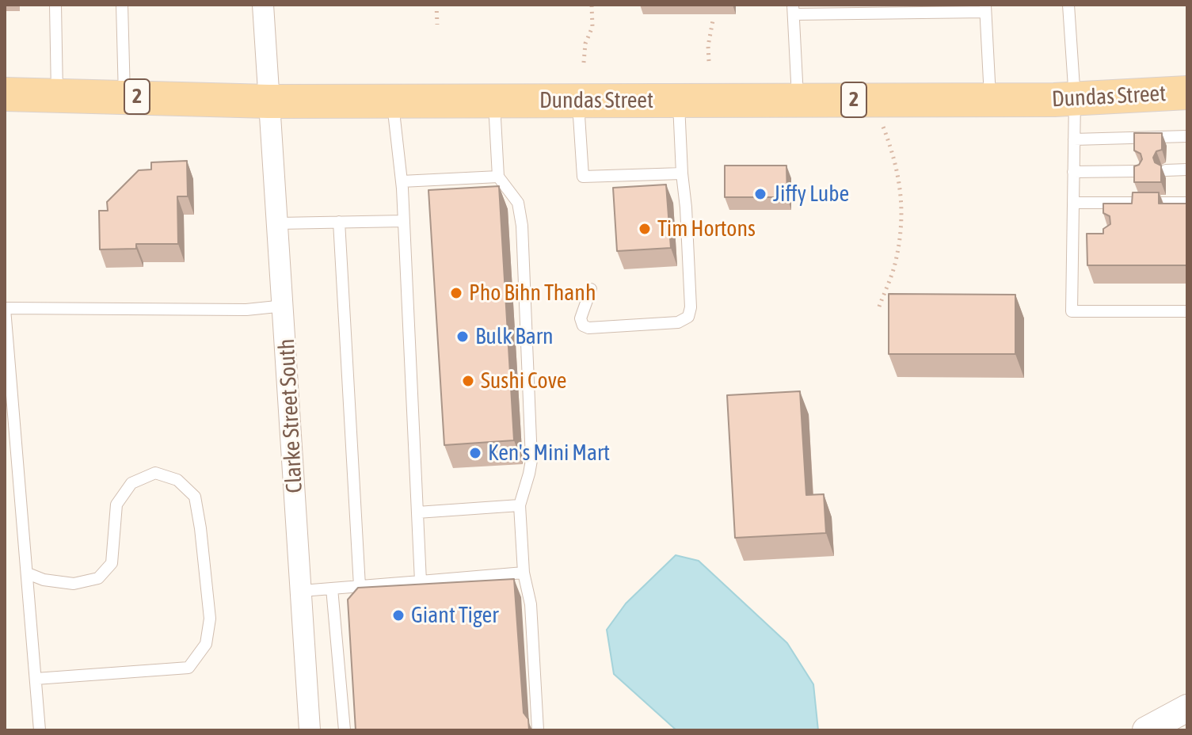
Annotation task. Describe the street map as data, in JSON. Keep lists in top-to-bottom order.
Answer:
{
  "streets": {
    "main road": ["2", "Dundas Street"],
    "street": ["Clarke Street South"]
  },
  "crossings": [
    ["Dundas Street", "Clarke Street South"]
  ],
  "places": [
    "Jiffy Lube",
    "Tim Hortons",
    "Pho Bihn Thanh",
    "Bulk Barn",
    "Sushi Cove",
    "Ken's Mini Mart",
    "Giant Tiger"
  ]
}
